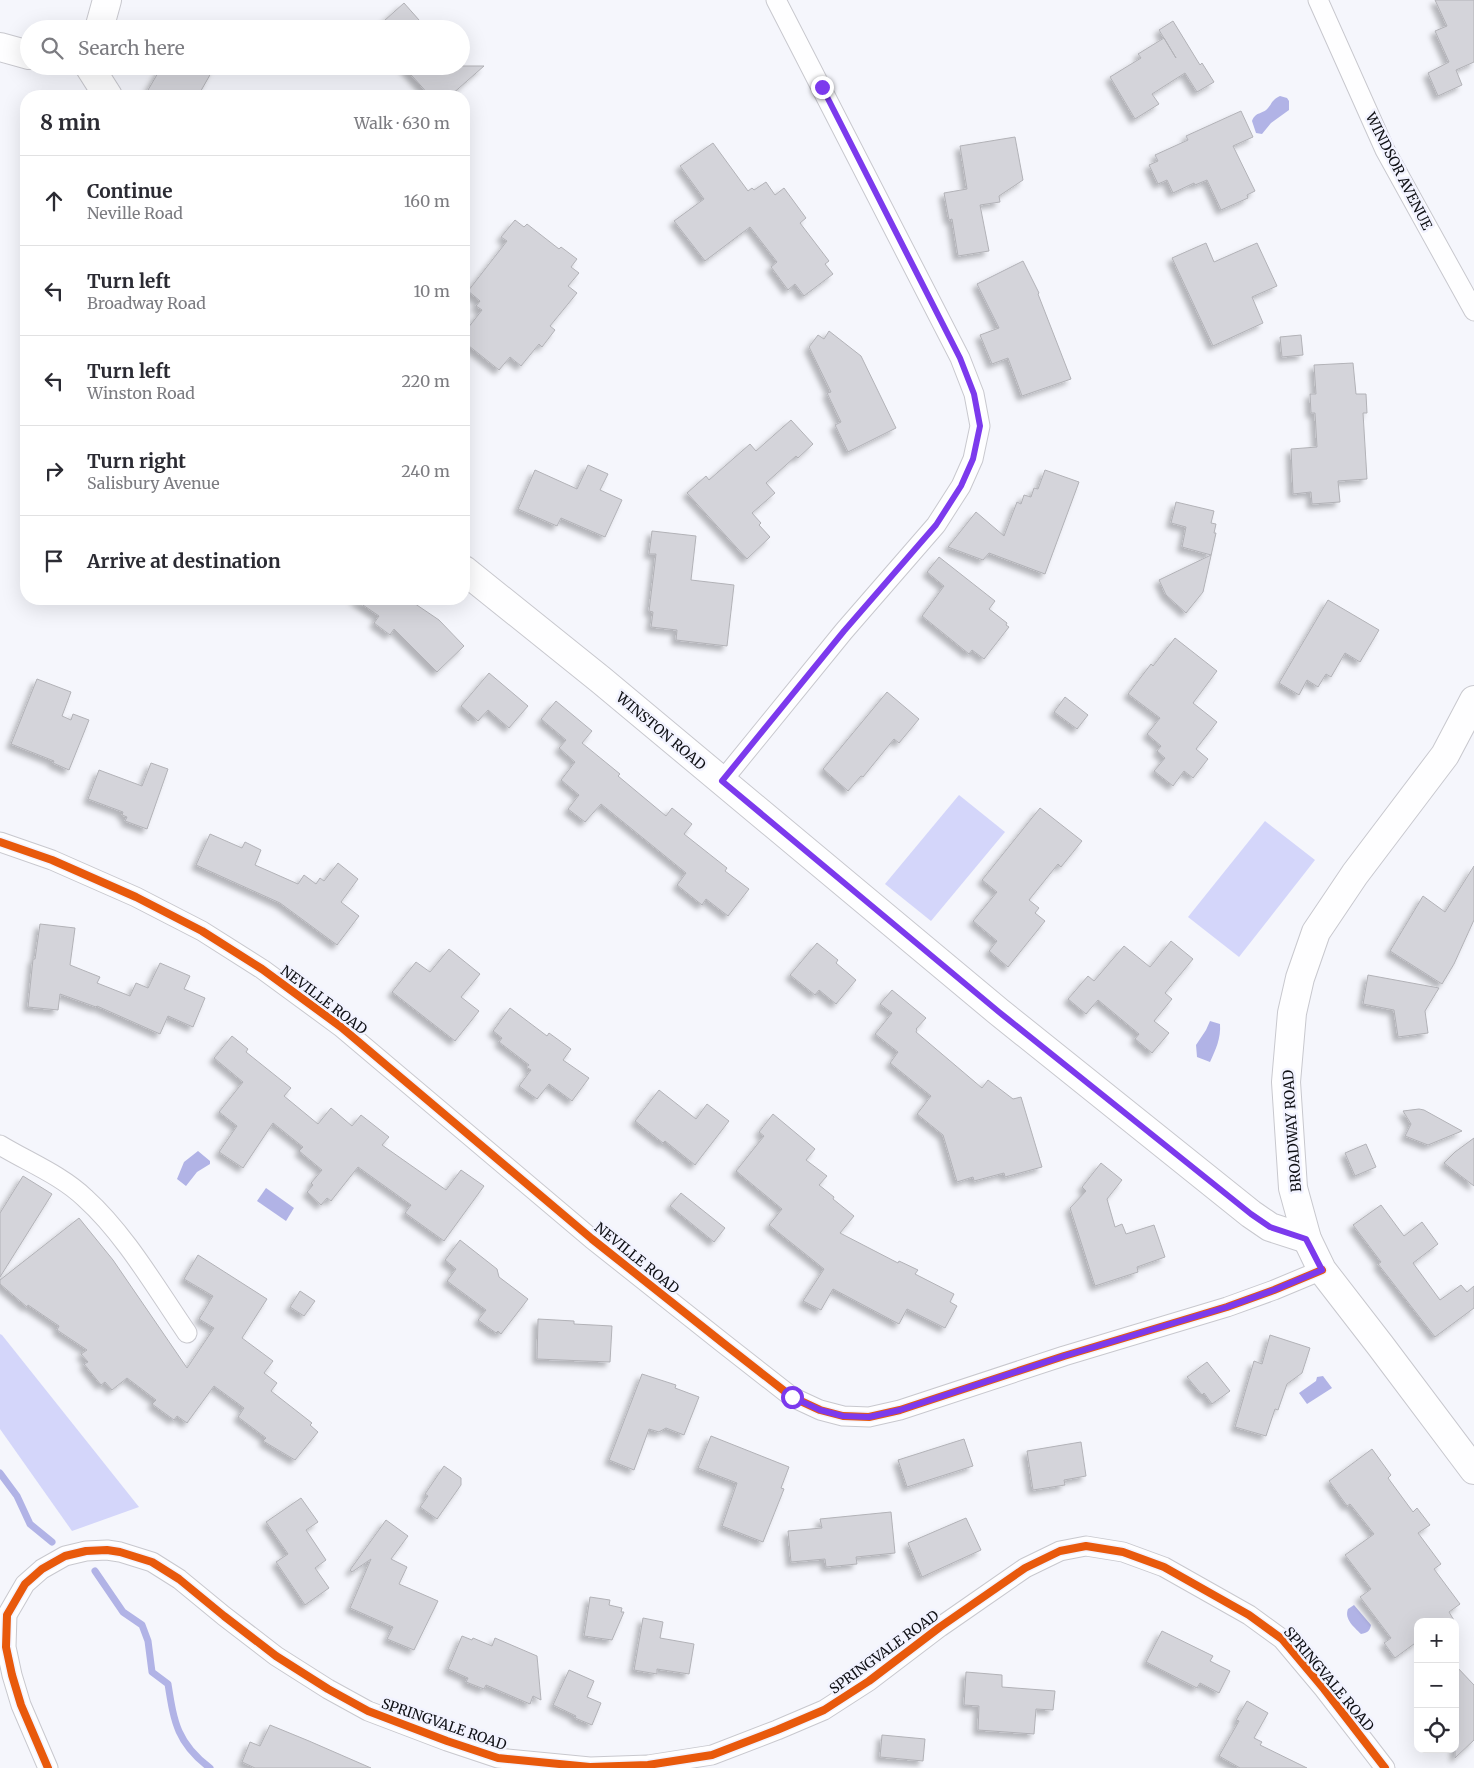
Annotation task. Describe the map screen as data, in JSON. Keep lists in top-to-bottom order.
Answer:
{
  "streets": {
    "street": [
      "WINDSOR AVENUE",
      "WINSTON ROAD",
      "NEVILLE ROAD",
      "BROADWAY ROAD",
      "SPRINGVALE ROAD"
    ]
  },
  "crossings": [
    ["WINSTON ROAD", "BROADWAY ROAD"],
    ["NEVILLE ROAD", "BROADWAY ROAD"]
  ],
  "page": {
    "search": "Search here",
    "heading": ["8 min", "Walk · 630 m"],
    "list": [
      ["Continue", "Neville Road", "160 m"],
      ["Turn left", "Broadway Road", "10 m"],
      ["Turn left", "Winston Road", "220 m"],
      ["Turn right", "Salisbury Avenue", "240 m"],
      "Arrive at destination"
    ],
    "map_buttons": ["+", "−"]
  }
}
